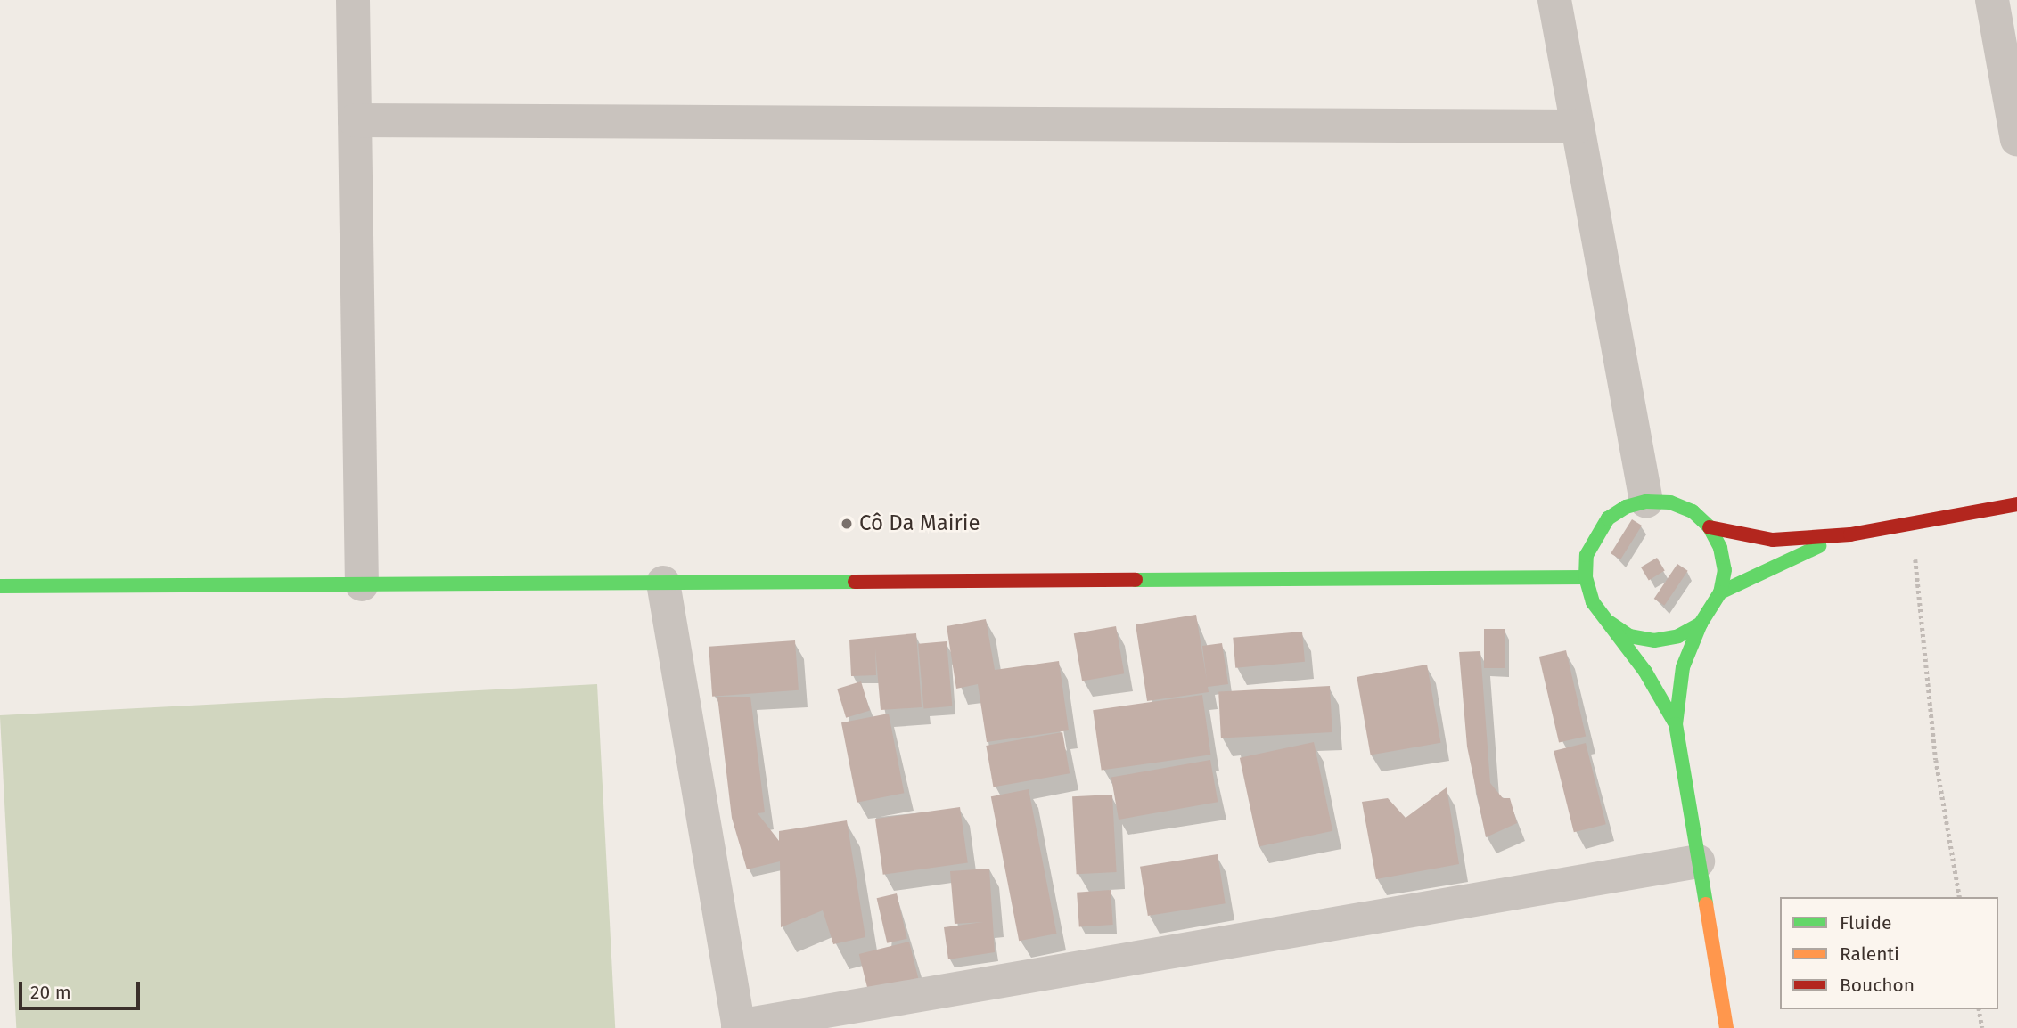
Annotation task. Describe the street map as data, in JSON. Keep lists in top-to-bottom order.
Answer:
{
  "places": ["Cô Da Mairie"],
  "legend": ["Fluide", "Ralenti", "Bouchon"],
  "scale_bar": "20 m"
}
